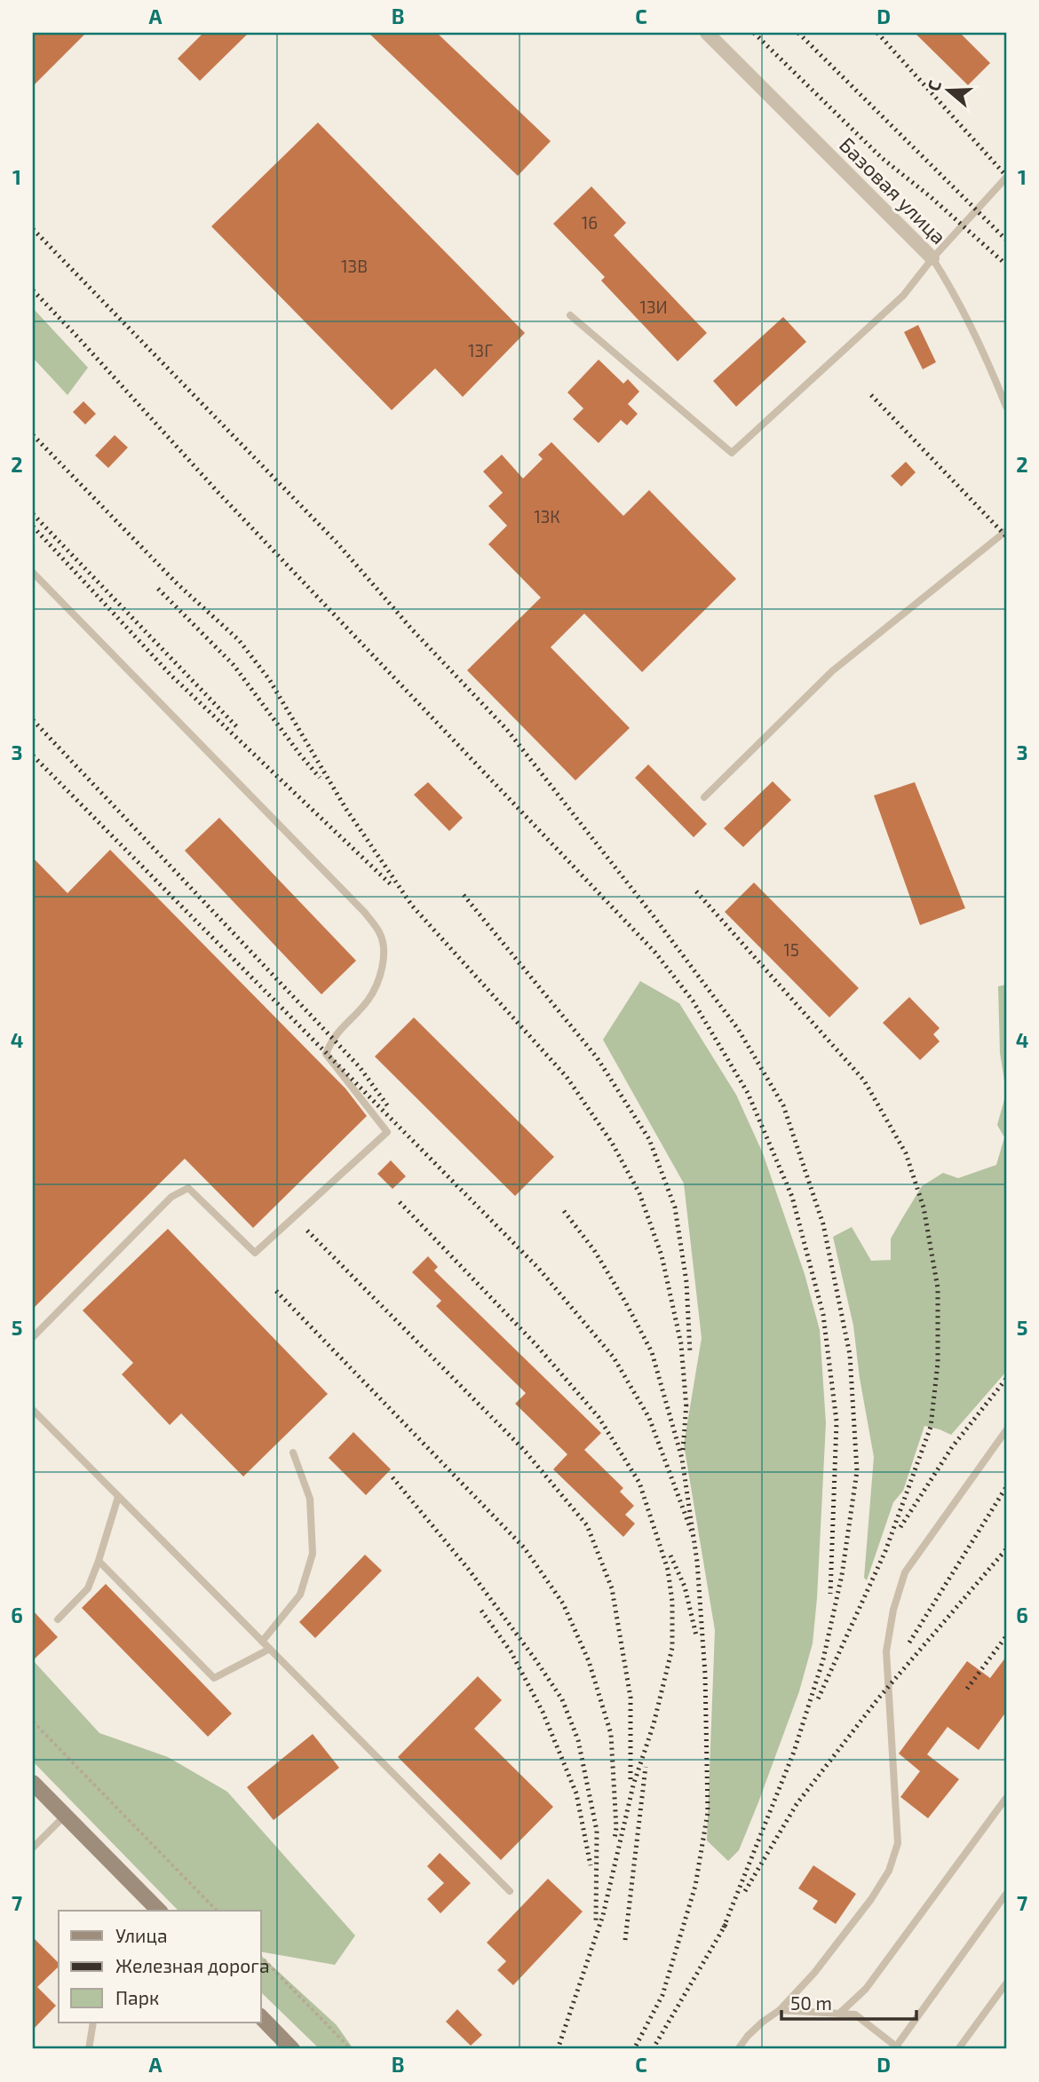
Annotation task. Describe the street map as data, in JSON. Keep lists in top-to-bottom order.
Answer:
{
  "streets": {
    "street": ["Базовая улица"]
  },
  "house_numbers": [
    "16",
    "13В",
    "13И",
    "13Г",
    "13К",
    "15"
  ],
  "legend": ["Улица", "Железная дорога", "Парк"],
  "scale_bar": "50 m",
  "north": "left",
  "grid": {
    "columns": [
      "A",
      "B",
      "C",
      "D"
    ],
    "rows": [
      "1",
      "2",
      "3",
      "4",
      "5",
      "6",
      "7"
    ]
  }
}
